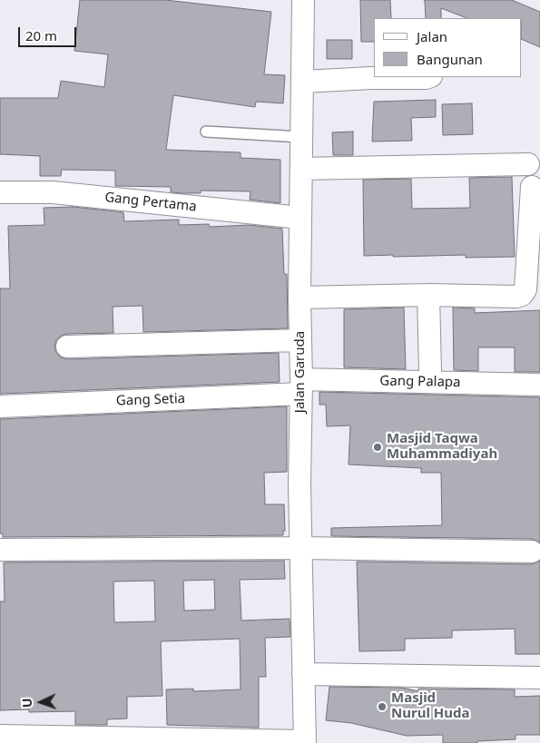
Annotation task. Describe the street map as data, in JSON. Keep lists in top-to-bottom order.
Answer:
{
  "streets": {
    "street": [
      "Gang Pertama",
      "Jalan Garuda",
      "Gang Palapa",
      "Gang Setia"
    ]
  },
  "crossings": [
    ["Gang Pertama", "Jalan Garuda"],
    ["Jalan Garuda", "Gang Palapa"],
    ["Jalan Garuda", "Gang Setia"],
    ["Gang Palapa", "Gang Setia"]
  ],
  "places": ["Masjid Taqwa Muhammadiyah", "Masjid Nurul Huda"],
  "legend": ["Jalan", "Bangunan"],
  "scale_bar": "20 m",
  "north": "left"
}
